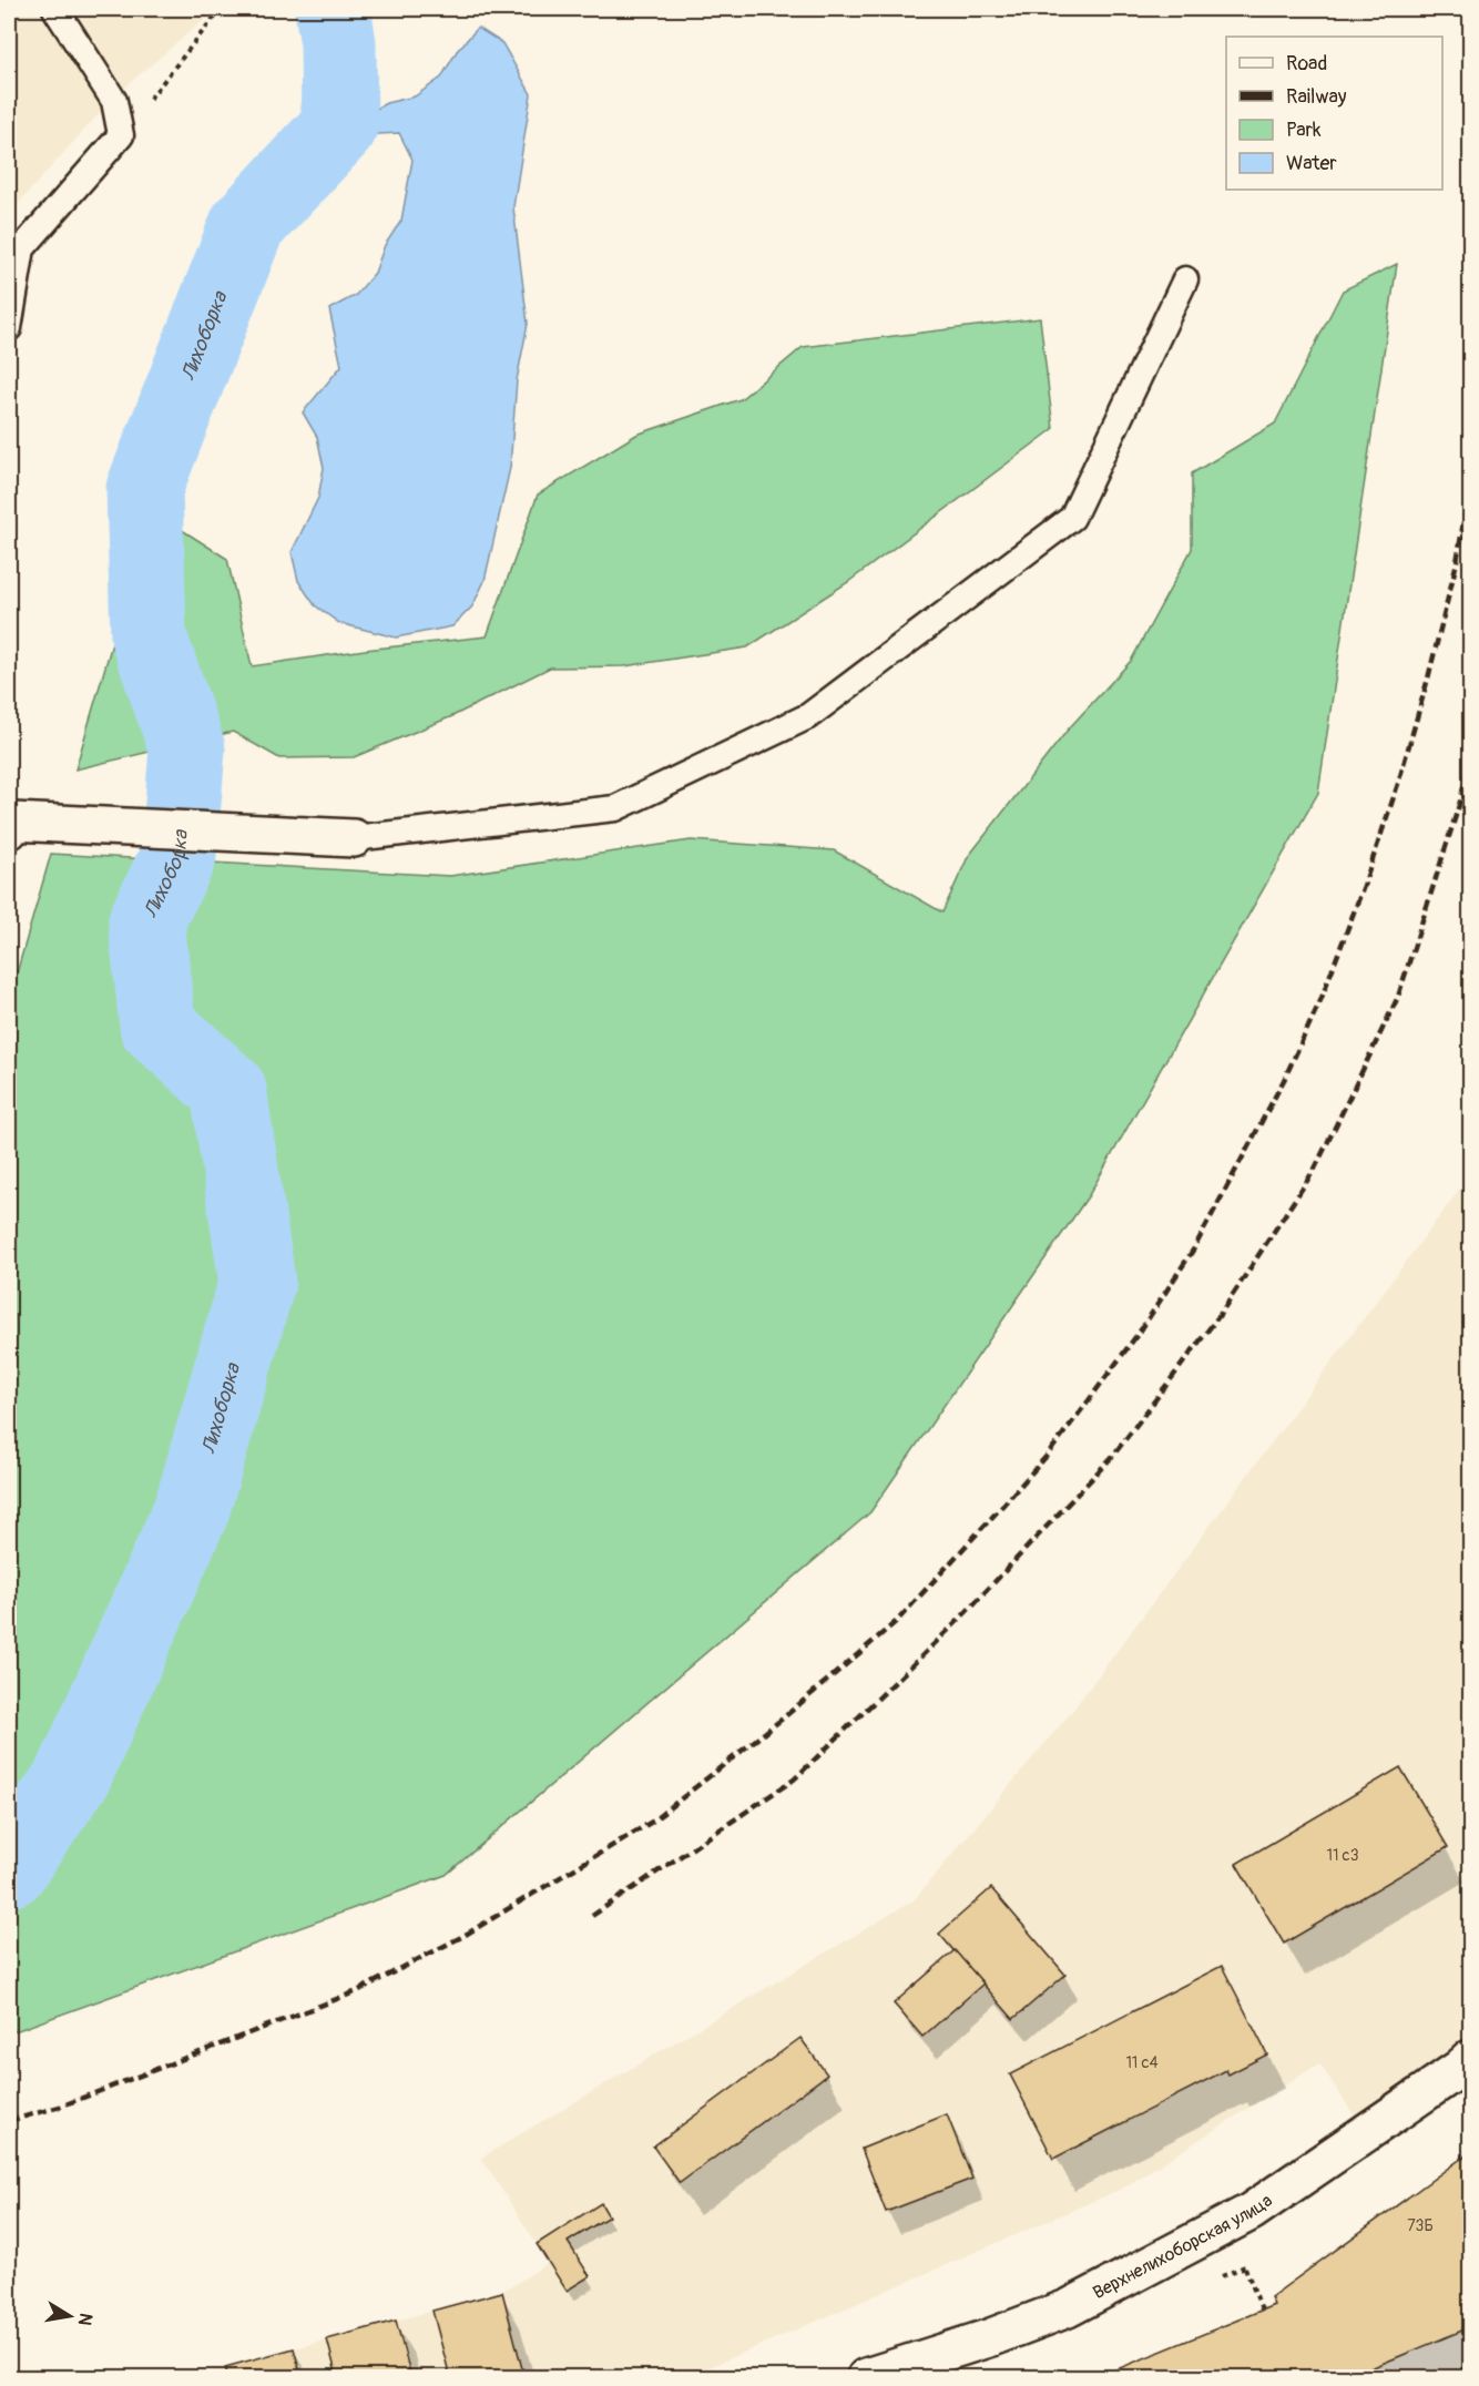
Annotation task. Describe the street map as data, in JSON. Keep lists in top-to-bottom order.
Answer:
{
  "streets": {
    "street": ["Верхнелихоборская улица"]
  },
  "water": ["Лихоборка"],
  "house_numbers": ["11 с3", "11 с4", "73Б"],
  "legend": [
    "Road",
    "Railway",
    "Park",
    "Water"
  ],
  "north": "right"
}
